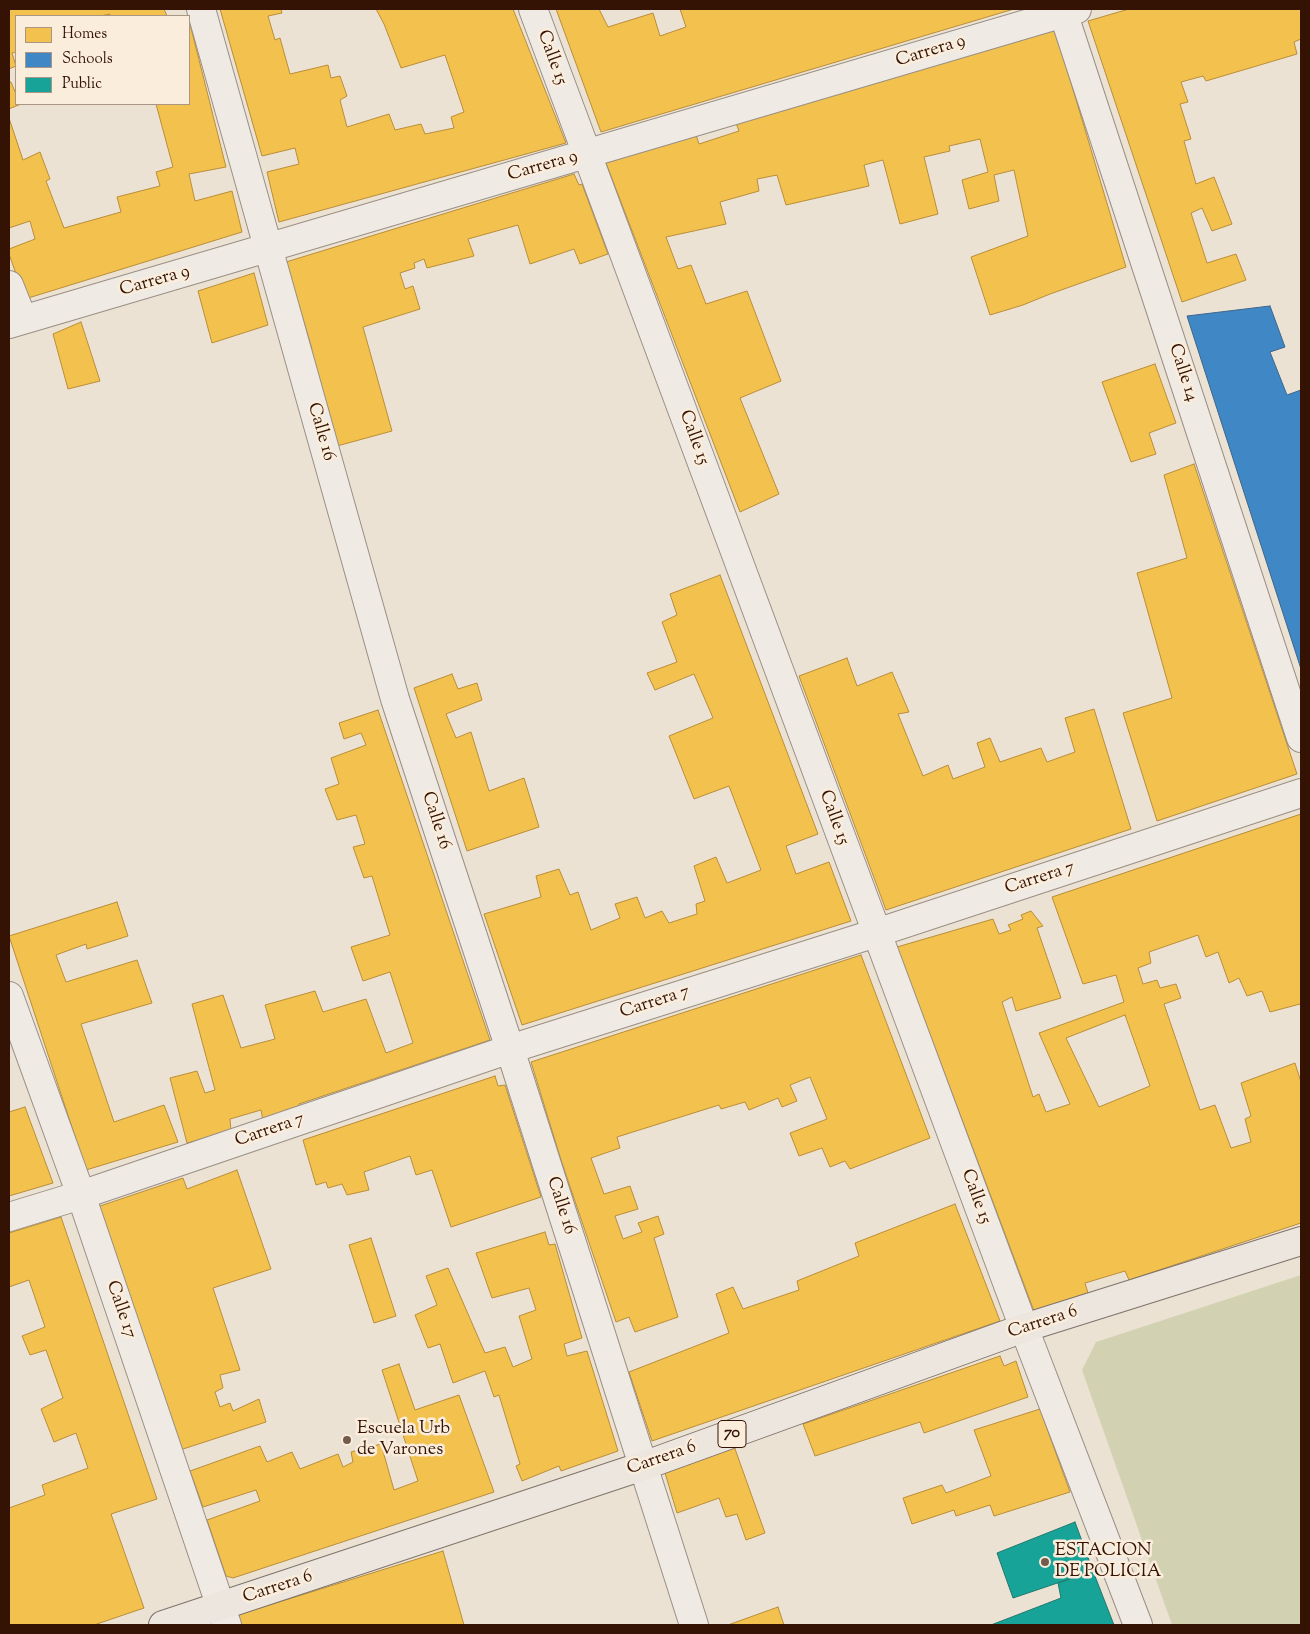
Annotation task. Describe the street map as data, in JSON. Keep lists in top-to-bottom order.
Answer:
{
  "streets": {
    "main road": ["Carrera 6", "70"],
    "street": [
      "Carrera 9",
      "Calle 15",
      "Calle 14",
      "Calle 16",
      "Carrera 7",
      "Calle 17"
    ]
  },
  "crossings": [
    ["Carrera 9", "Calle 15"],
    ["Carrera 9", "Calle 14"],
    ["Carrera 9", "Calle 16"],
    ["Calle 15", "Carrera 7"],
    ["Calle 15", "Carrera 6"],
    ["Calle 16", "Carrera 7"],
    ["Calle 16", "Carrera 6"],
    ["Carrera 7", "Calle 17"],
    ["Calle 17", "Carrera 6"]
  ],
  "places": ["Escuela Urb de Varones", "ESTACION DE POLICIA"],
  "legend": ["Homes", "Schools", "Public"]
}
